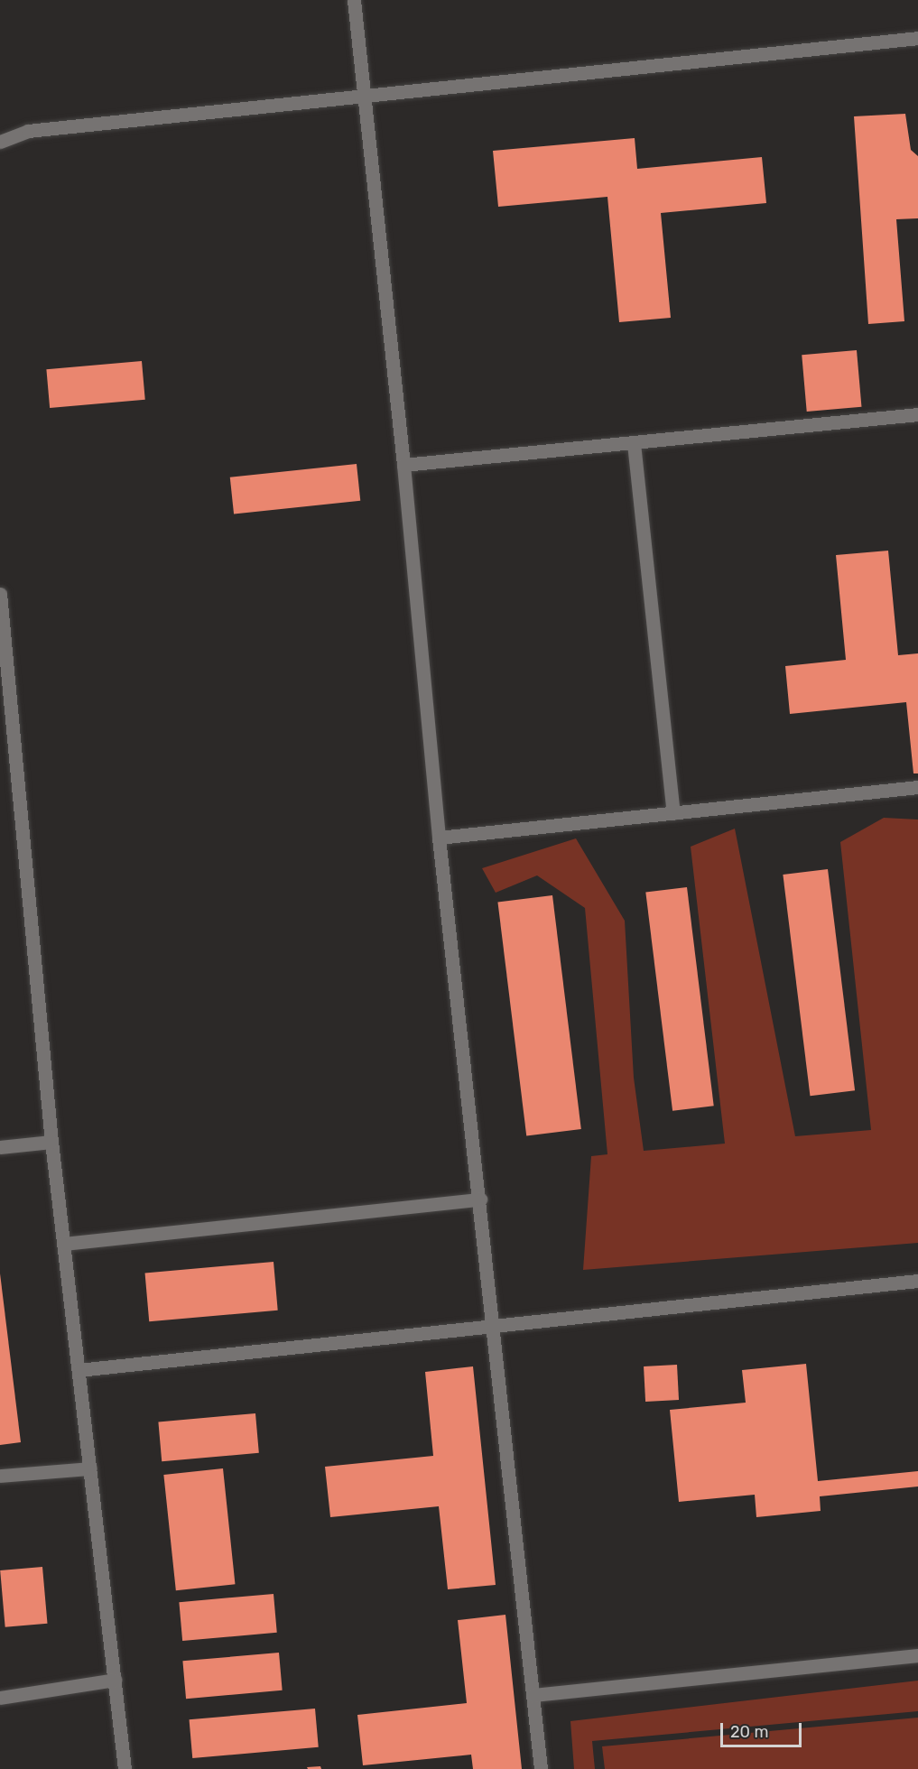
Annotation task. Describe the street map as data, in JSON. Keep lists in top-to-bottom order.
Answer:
{
  "scale_bar": "20 m"
}
